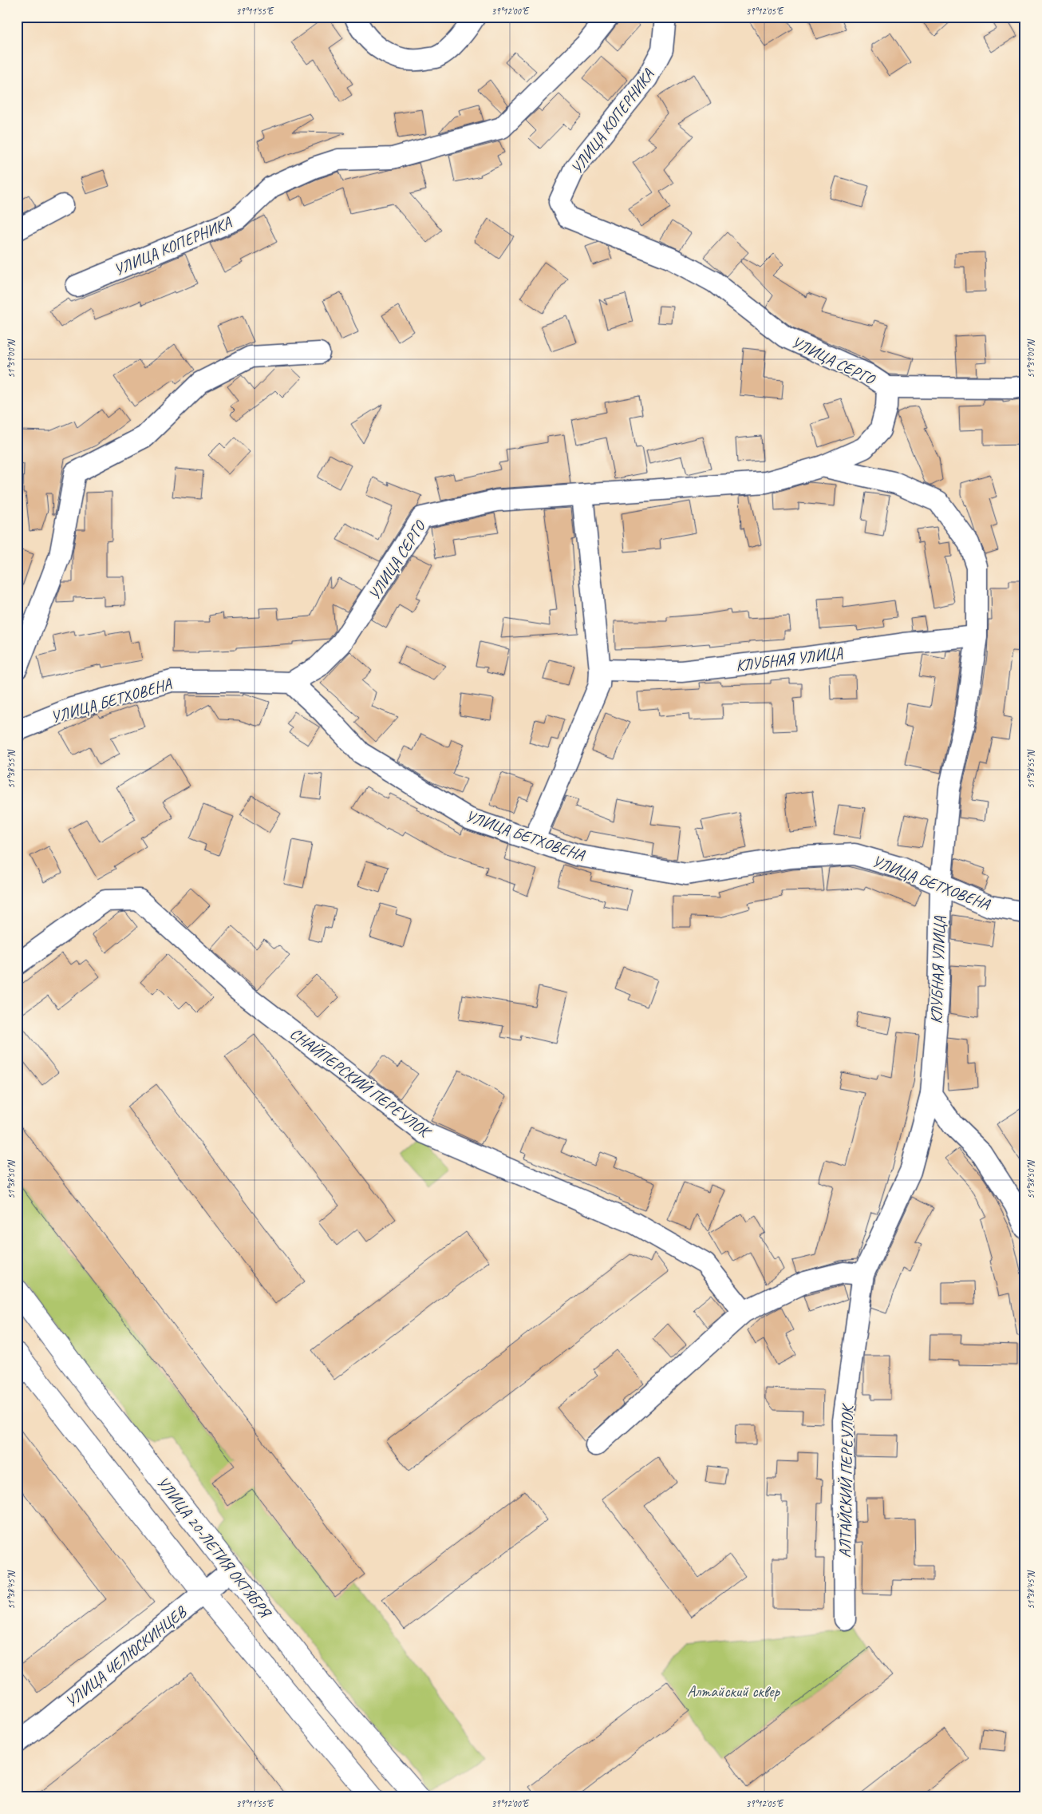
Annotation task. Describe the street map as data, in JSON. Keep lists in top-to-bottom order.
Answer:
{
  "streets": {
    "main road": ["УЛИЦА 20-ЛЕТИЯ ОКТЯБРЯ"],
    "street": [
      "УЛИЦА КОПЕРНИКА",
      "УЛИЦА СЕРГО",
      "КЛУБНАЯ УЛИЦА",
      "УЛИЦА БЕТХОВЕНА",
      "СНАЙПЕРСКИЙ ПЕРЕУЛОК",
      "АЛТАЙСКИЙ ПЕРЕУЛОК",
      "УЛИЦА ЧЕЛЮСКИНЦЕВ"
    ]
  },
  "crossings": [
    ["УЛИЦА КОПЕРНИКА", "УЛИЦА СЕРГО"],
    ["УЛИЦА СЕРГО", "КЛУБНАЯ УЛИЦА"],
    ["УЛИЦА СЕРГО", "УЛИЦА БЕТХОВЕНА"],
    ["КЛУБНАЯ УЛИЦА", "УЛИЦА БЕТХОВЕНА"],
    ["КЛУБНАЯ УЛИЦА", "АЛТАЙСКИЙ ПЕРЕУЛОК"],
    ["УЛИЦА 20-ЛЕТИЯ ОКТЯБРЯ", "УЛИЦА ЧЕЛЮСКИНЦЕВ"]
  ],
  "parks": ["Алтайский сквер"],
  "coordinates": [
    "39°11'55\"E",
    "39°12'00\"E",
    "39°12'05\"E",
    "51°39'00\"N",
    "51°38'55\"N",
    "51°38'50\"N",
    "51°38'45\"N"
  ]
}
